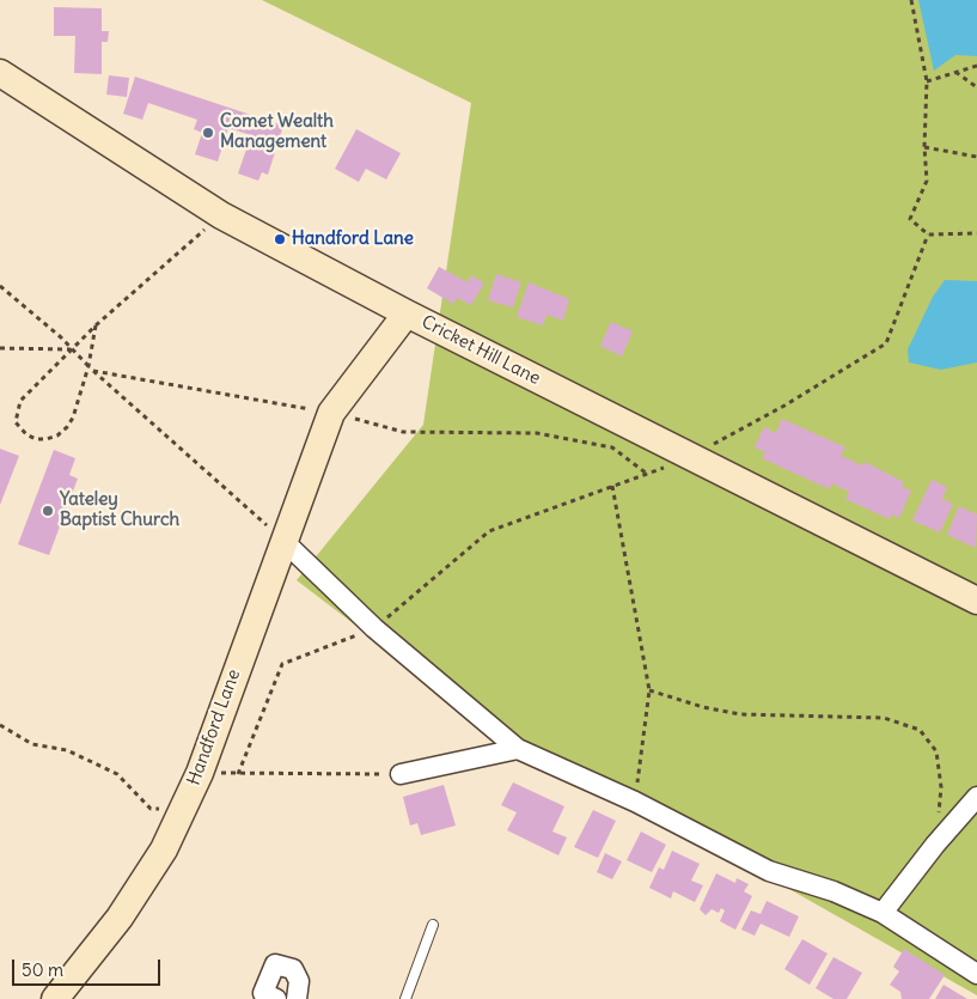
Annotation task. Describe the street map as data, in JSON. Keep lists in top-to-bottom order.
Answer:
{
  "streets": {
    "street": ["Cricket Hill Lane", "Handford Lane"]
  },
  "crossings": [
    ["Cricket Hill Lane", "Handford Lane"]
  ],
  "places": ["Comet Wealth Management", "Handford Lane", "Yateley Baptist Church"],
  "scale_bar": "50 m"
}
